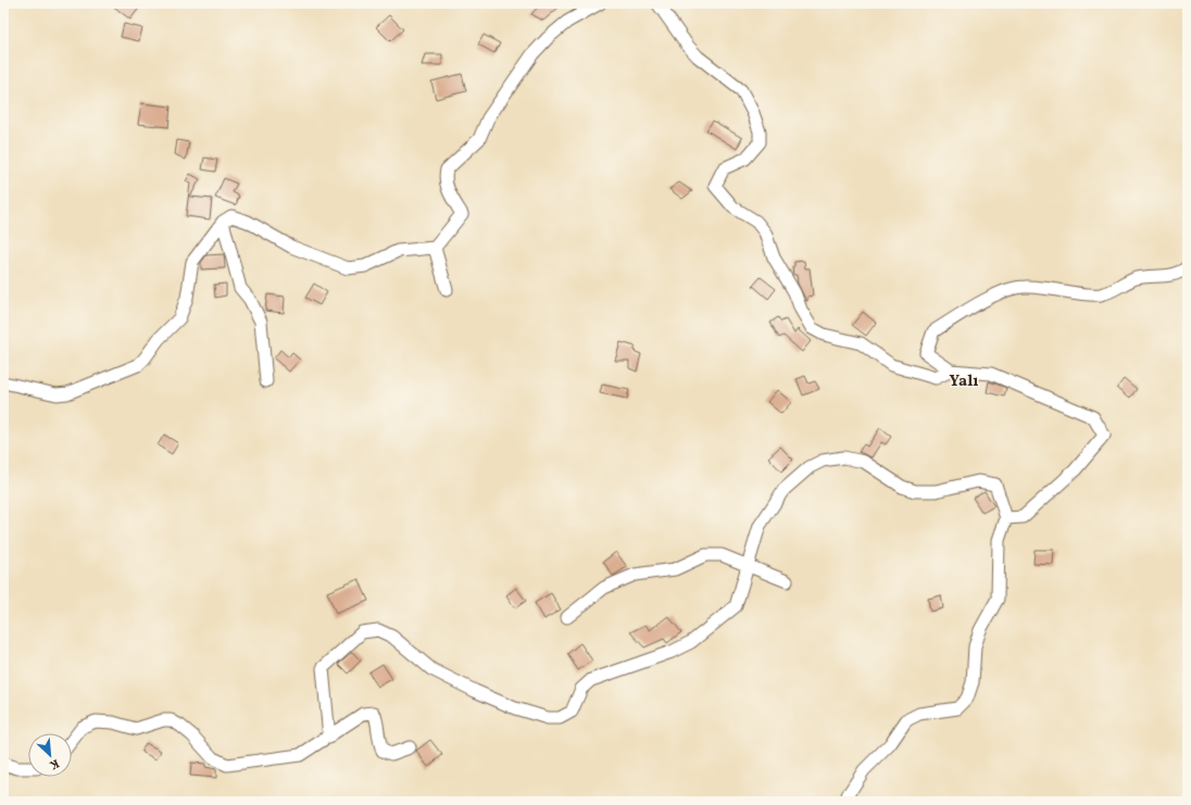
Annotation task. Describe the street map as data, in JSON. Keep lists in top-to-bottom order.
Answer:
{
  "districts": ["Yalı"],
  "north": "bottom right"
}
